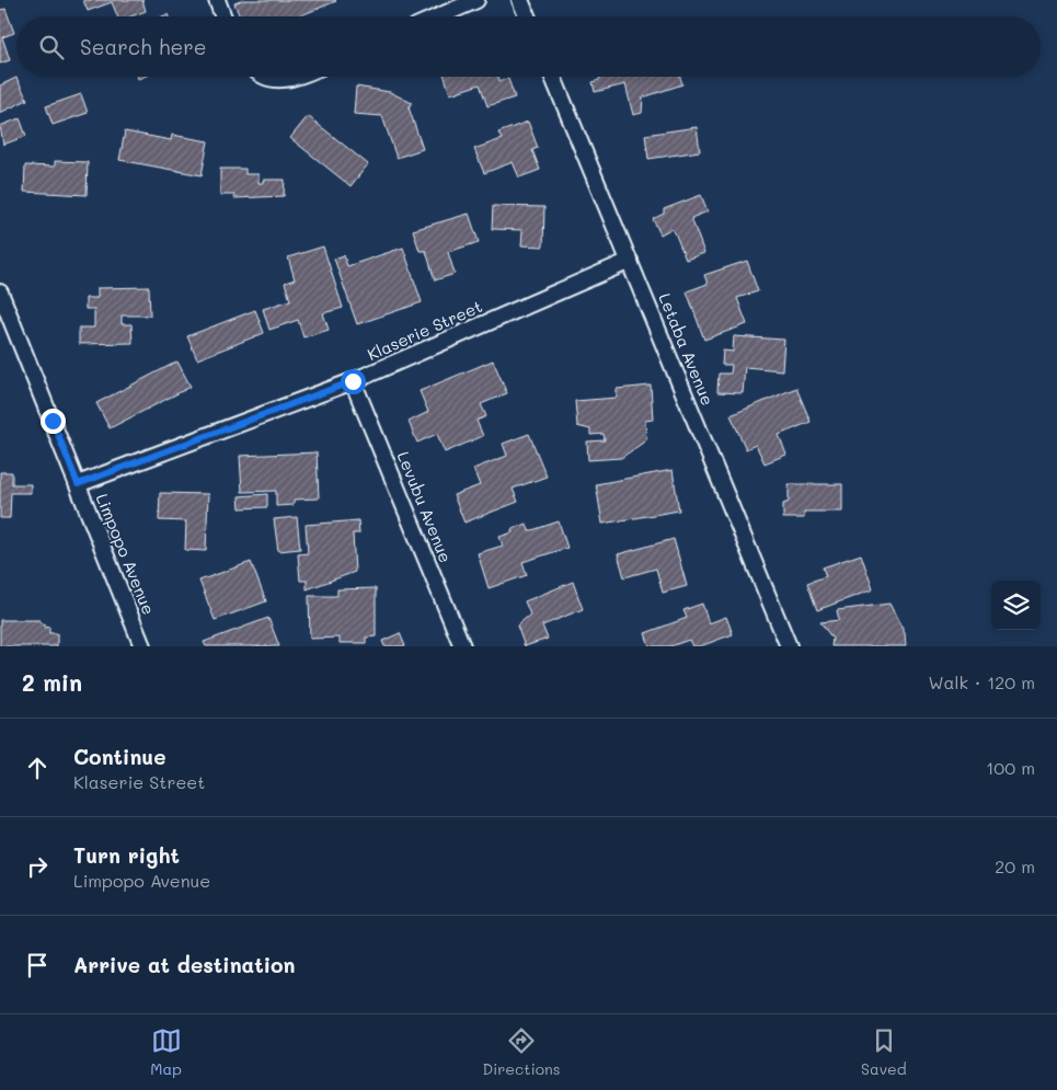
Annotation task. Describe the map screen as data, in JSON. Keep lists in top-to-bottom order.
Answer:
{
  "streets": {
    "street": [
      "Klaserie Street",
      "Letaba Avenue",
      "Levubu Avenue",
      "Limpopo Avenue"
    ]
  },
  "crossings": [
    ["Klaserie Street", "Letaba Avenue"],
    ["Klaserie Street", "Levubu Avenue"],
    ["Klaserie Street", "Limpopo Avenue"]
  ],
  "page": {
    "search": "Search here",
    "heading": ["2 min", "Walk · 120 m"],
    "list": [
      ["Continue", "Klaserie Street", "100 m"],
      ["Turn right", "Limpopo Avenue", "20 m"],
      "Arrive at destination"
    ],
    "nav": ["Map", "Directions", "Saved"]
  }
}
